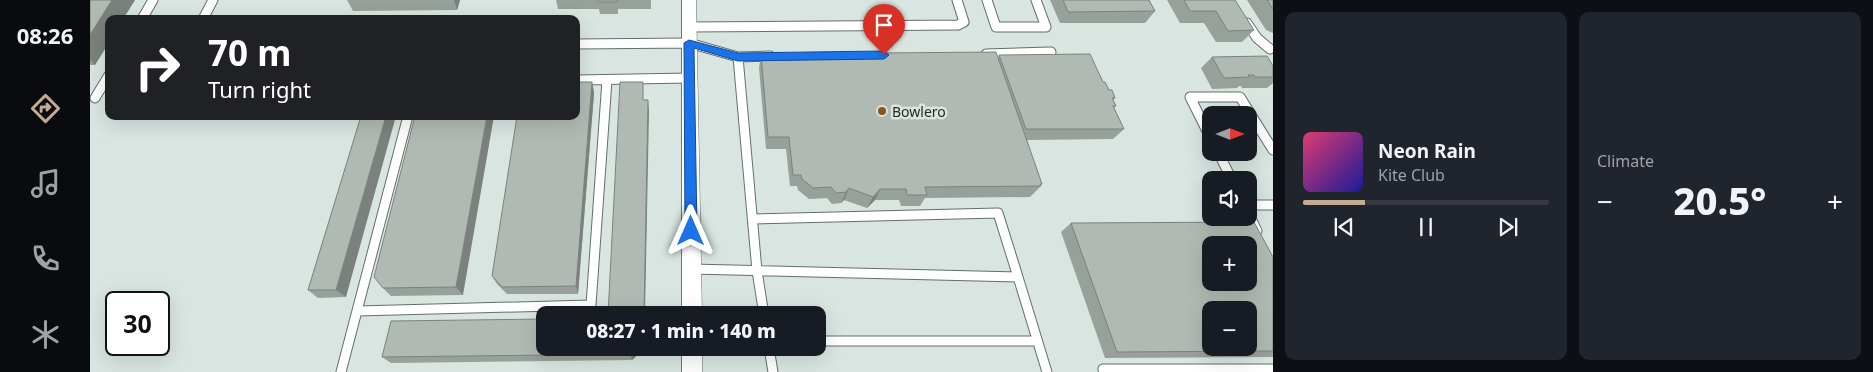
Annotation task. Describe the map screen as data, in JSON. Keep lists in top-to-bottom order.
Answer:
{
  "places": ["Bowlero"],
  "north": "right",
  "page": {
    "tabs": "08:26",
    "tile": "Climate",
    "turn": ["70 m", "Turn right"],
    "map_buttons": ["+", "−"],
    "song": ["Neon Rain", "Kite Club"],
    "heat": ["−", "20.5°", "+"],
    "limit": "30",
    "trip": "08:27 · 1 min · 140 m"
  }
}
